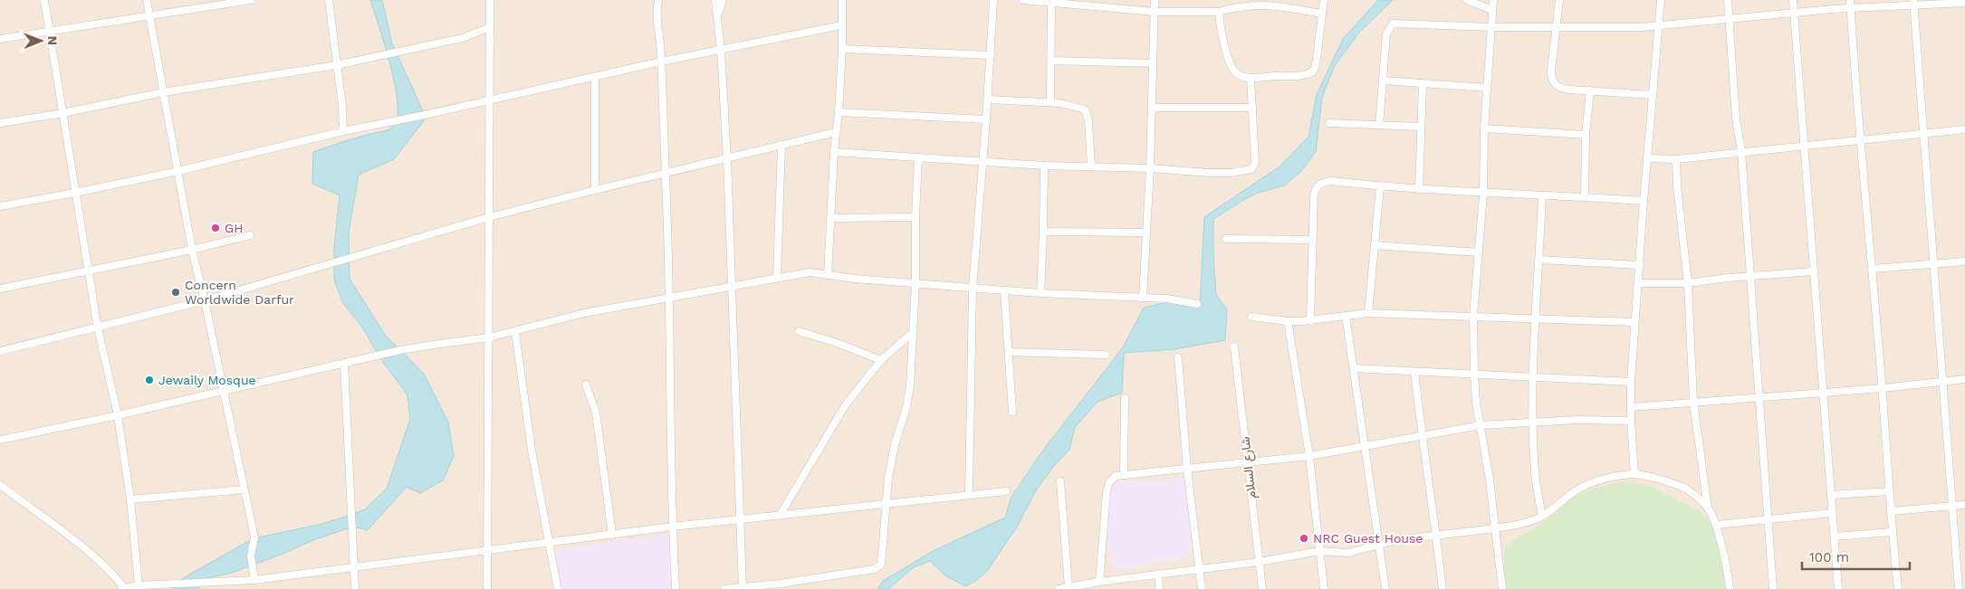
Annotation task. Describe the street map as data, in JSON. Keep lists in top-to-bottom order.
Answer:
{
  "streets": {
    "street": ["شارع السلام"]
  },
  "places": [
    "GH",
    "Concern Worldwide Darfur",
    "Jewaily Mosque",
    "NRC Guest House"
  ],
  "scale_bar": "100 m",
  "north": "right"
}
